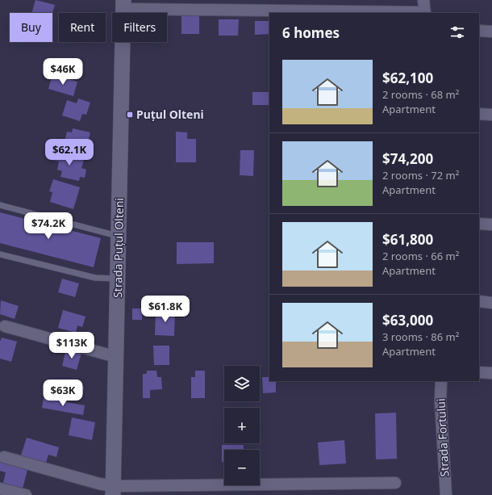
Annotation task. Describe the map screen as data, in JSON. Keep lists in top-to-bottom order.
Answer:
{
  "streets": {
    "street": ["Strada Puțul Olteni", "Strada Fortului"]
  },
  "places": {
    "transit": ["Puțul Olteni"]
  },
  "page": {
    "chip": ["Buy", "Rent", "Filters"],
    "heading": "6 homes",
    "list": [
      {
        "name": "$62,100",
        "note": "2 rooms · 68 m² · Apartment"
      },
      {
        "name": "$74,200",
        "note": "2 rooms · 72 m² · Apartment"
      },
      {
        "name": "$61,800",
        "note": "2 rooms · 66 m² · Apartment"
      },
      {
        "name": "$63,000",
        "note": "3 rooms · 86 m² · Apartment"
      }
    ],
    "price": [
      "$46K",
      "$62.1K",
      "$74.2K",
      "$61.8K",
      "$113K",
      "$63K"
    ],
    "map_buttons": ["+", "−"]
  }
}
